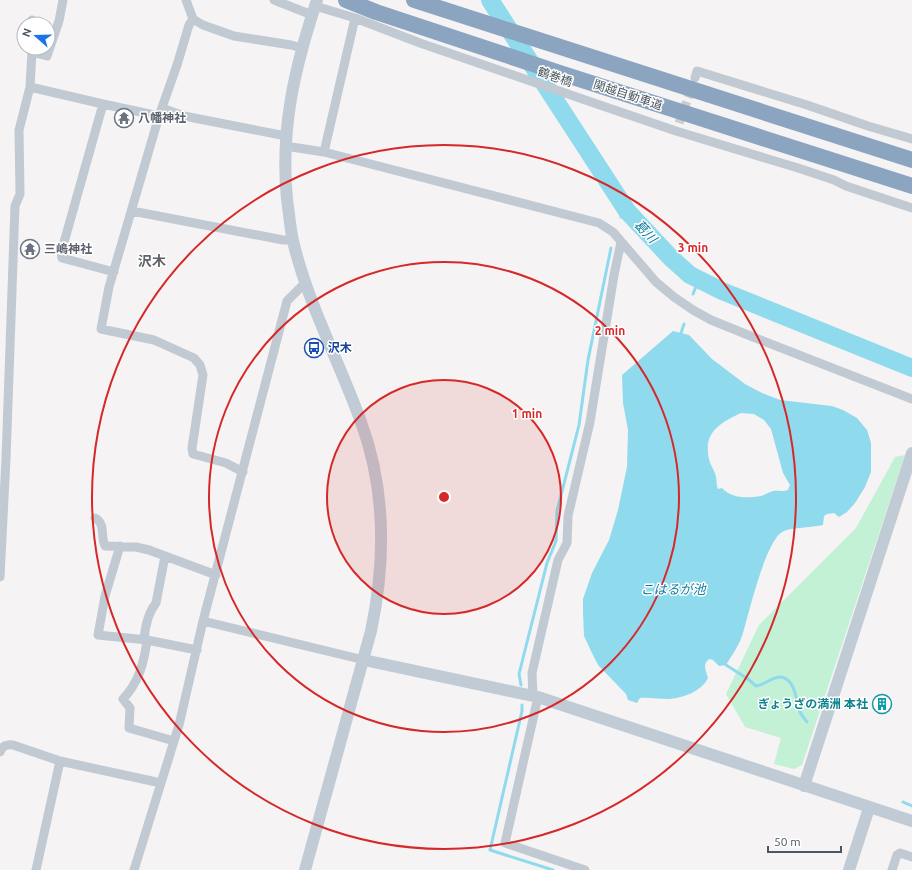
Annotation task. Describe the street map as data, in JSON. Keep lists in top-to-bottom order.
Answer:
{
  "streets": {
    "highway": ["関越自動車道"],
    "street": ["鶴巻橋"]
  },
  "districts": ["沢木"],
  "water": ["葛川", "こはるが池"],
  "places": {
    "temple": ["八幡神社", "三嶋神社"],
    "bus stop": ["沢木"],
    "building": ["ぎょうざの満洲 本社"]
  },
  "scale_bar": "50 m",
  "north": "left",
  "rings": ["3 min", "2 min", "1 min"]
}
